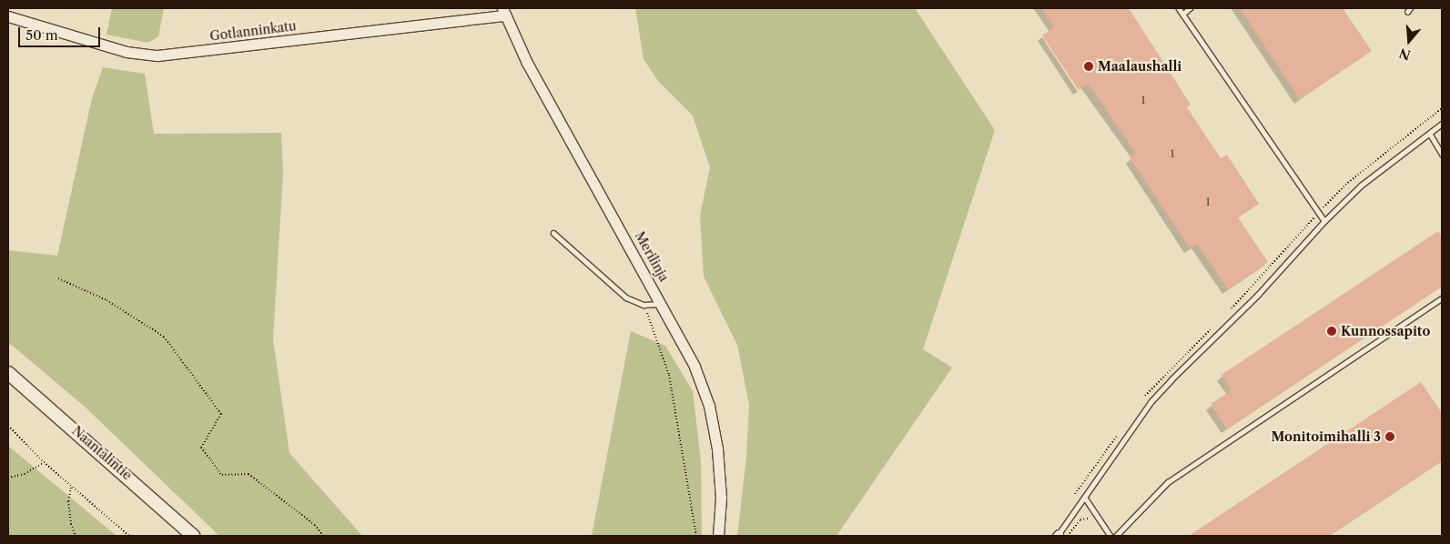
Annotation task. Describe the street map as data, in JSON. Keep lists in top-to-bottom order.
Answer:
{
  "streets": {
    "main road": ["Naantalintie"],
    "street": ["Gotlanninkatu", "Merilinja"]
  },
  "crossings": [
    ["Gotlanninkatu", "Merilinja"]
  ],
  "places": ["Maalaushalli", "Kunnossapito", "Monitoimihalli 3"],
  "house_numbers": ["1", "1", "1"],
  "scale_bar": "50 m",
  "north": "bottom"
}
